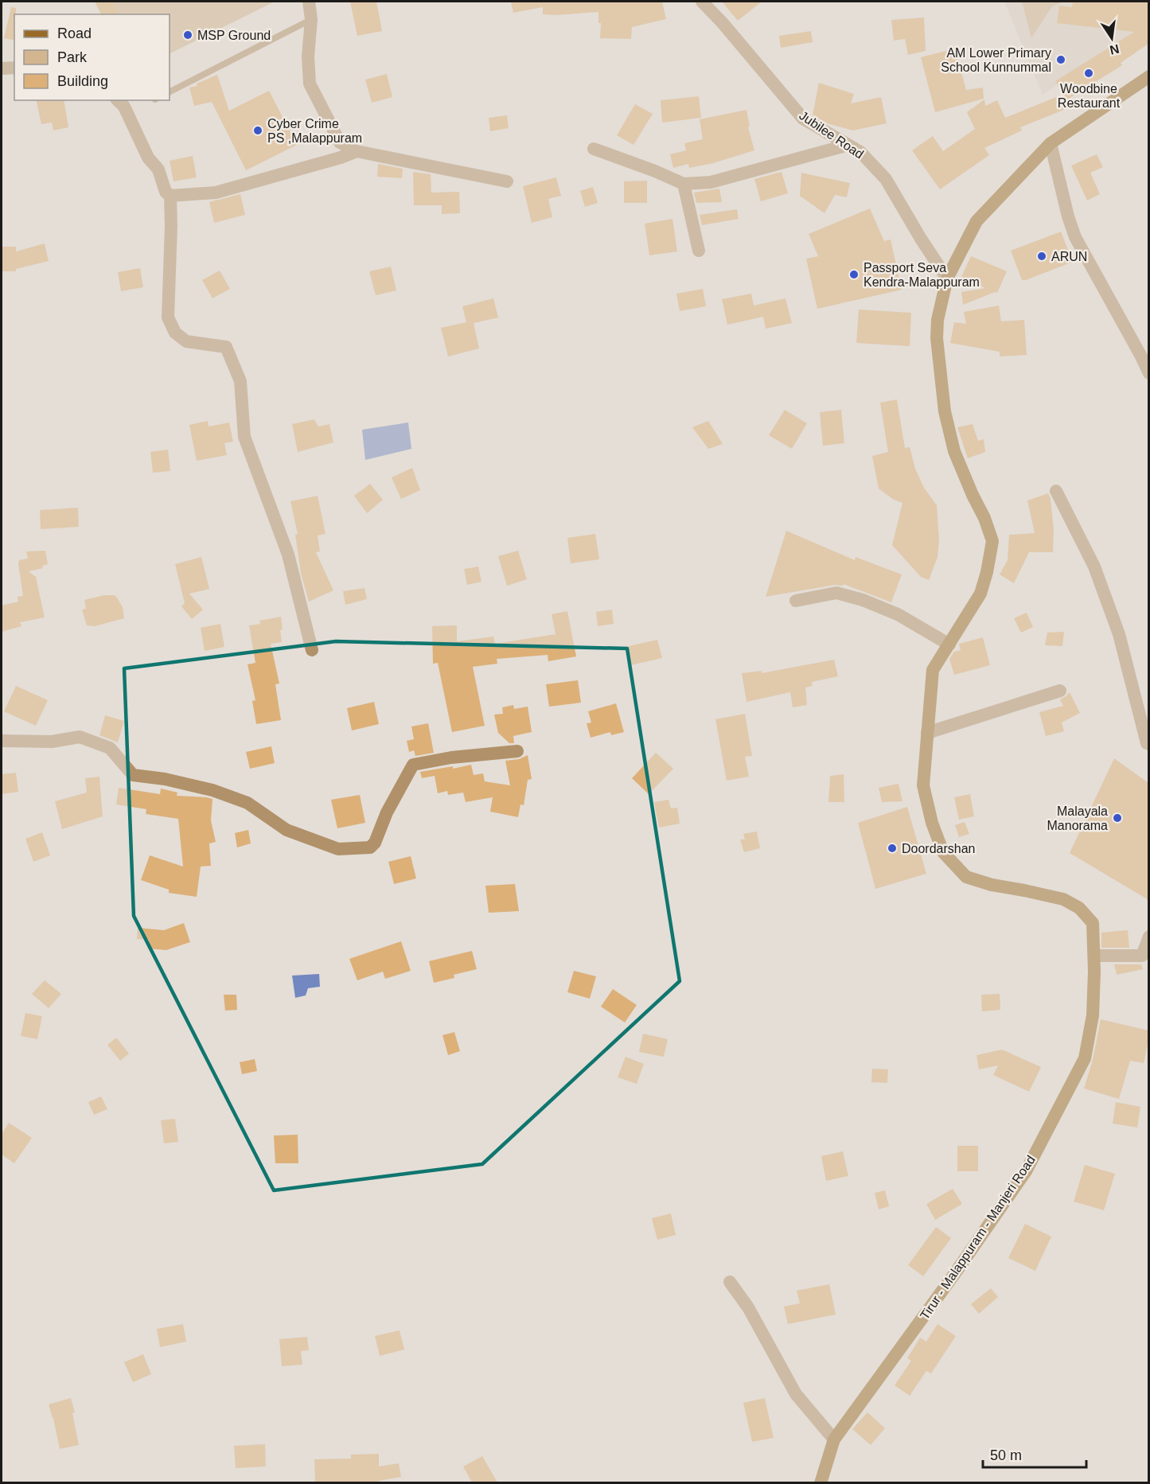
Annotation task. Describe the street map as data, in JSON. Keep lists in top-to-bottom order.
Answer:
{
  "streets": {
    "main road": ["Tirur - Malappuram - Manjeri Road"],
    "street": ["Jubilee Road"]
  },
  "crossings": [
    ["Jubilee Road", "Tirur - Malappuram - Manjeri Road"]
  ],
  "places": [
    "MSP Ground",
    "AM Lower Primary School Kunnummal",
    "Woodbine Restaurant",
    "Cyber Crime PS ,Malappuram",
    "ARUN",
    "Passport Seva Kendra-Malappuram",
    "Malayala Manorama",
    "Doordarshan"
  ],
  "legend": ["Road", "Park", "Building"],
  "scale_bar": "50 m",
  "north": "bottom"
}
